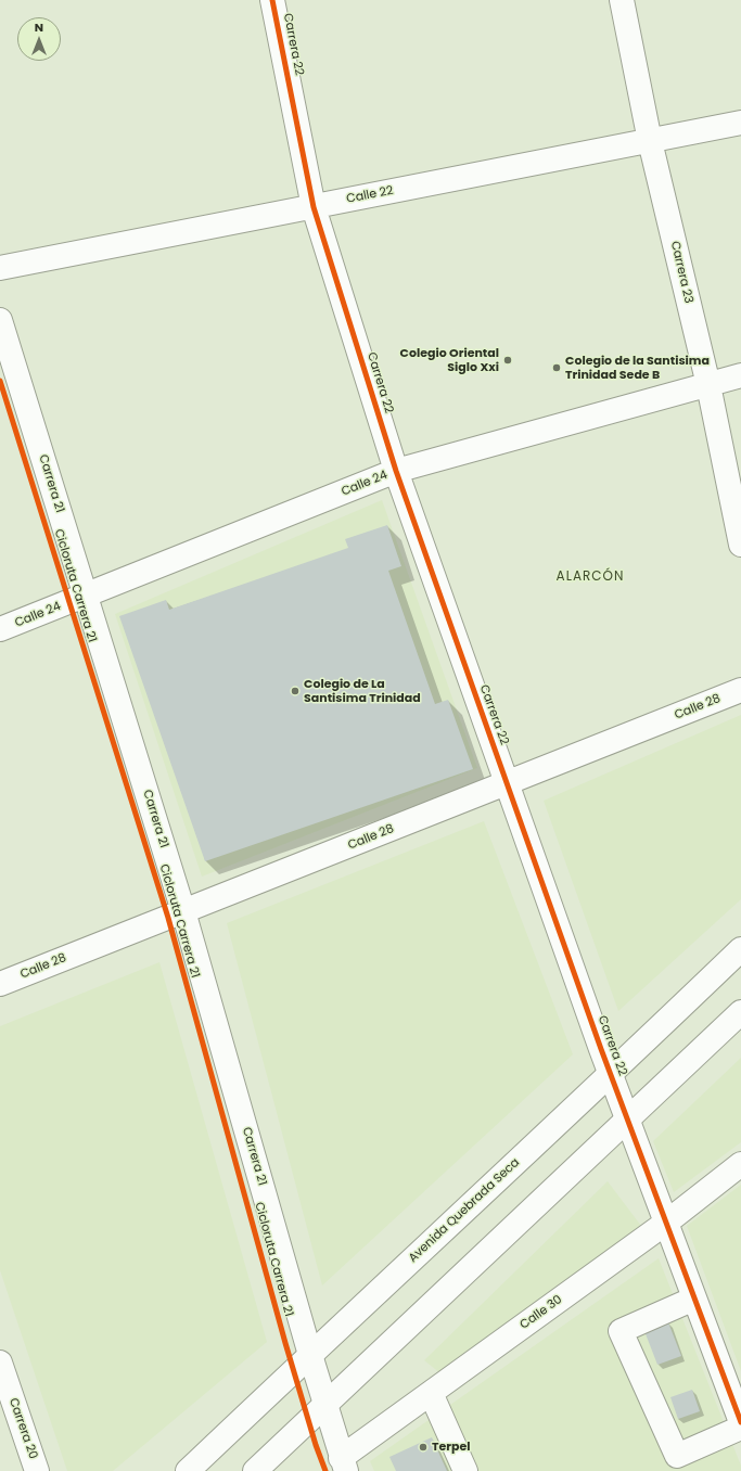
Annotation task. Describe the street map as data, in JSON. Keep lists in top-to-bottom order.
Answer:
{
  "streets": {
    "street": [
      "Carrera 22",
      "Calle 22",
      "Carrera 23",
      "Carrera 21",
      "Calle 24",
      "Calle 28",
      "Avenida Quebrada Seca",
      "Calle 30",
      "Carrera 20"
    ],
    "cycle path": ["Cicloruta Carrera 21"]
  },
  "crossings": [
    ["Carrera 22", "Calle 22"],
    ["Carrera 22", "Calle 24"],
    ["Carrera 22", "Calle 28"],
    ["Carrera 22", "Avenida Quebrada Seca"],
    ["Carrera 22", "Calle 30"],
    ["Calle 22", "Carrera 23"],
    ["Carrera 23", "Calle 24"],
    ["Carrera 21", "Calle 24"],
    ["Carrera 21", "Calle 28"],
    ["Carrera 21", "Avenida Quebrada Seca"],
    ["Carrera 21", "Calle 30"]
  ],
  "districts": ["ALARCÓN"],
  "places": [
    "Colegio Oriental Siglo Xxi",
    "Colegio de la Santisima Trinidad Sede B",
    "Colegio de La Santisima Trinidad",
    "Terpel"
  ],
  "north": "top"
}
